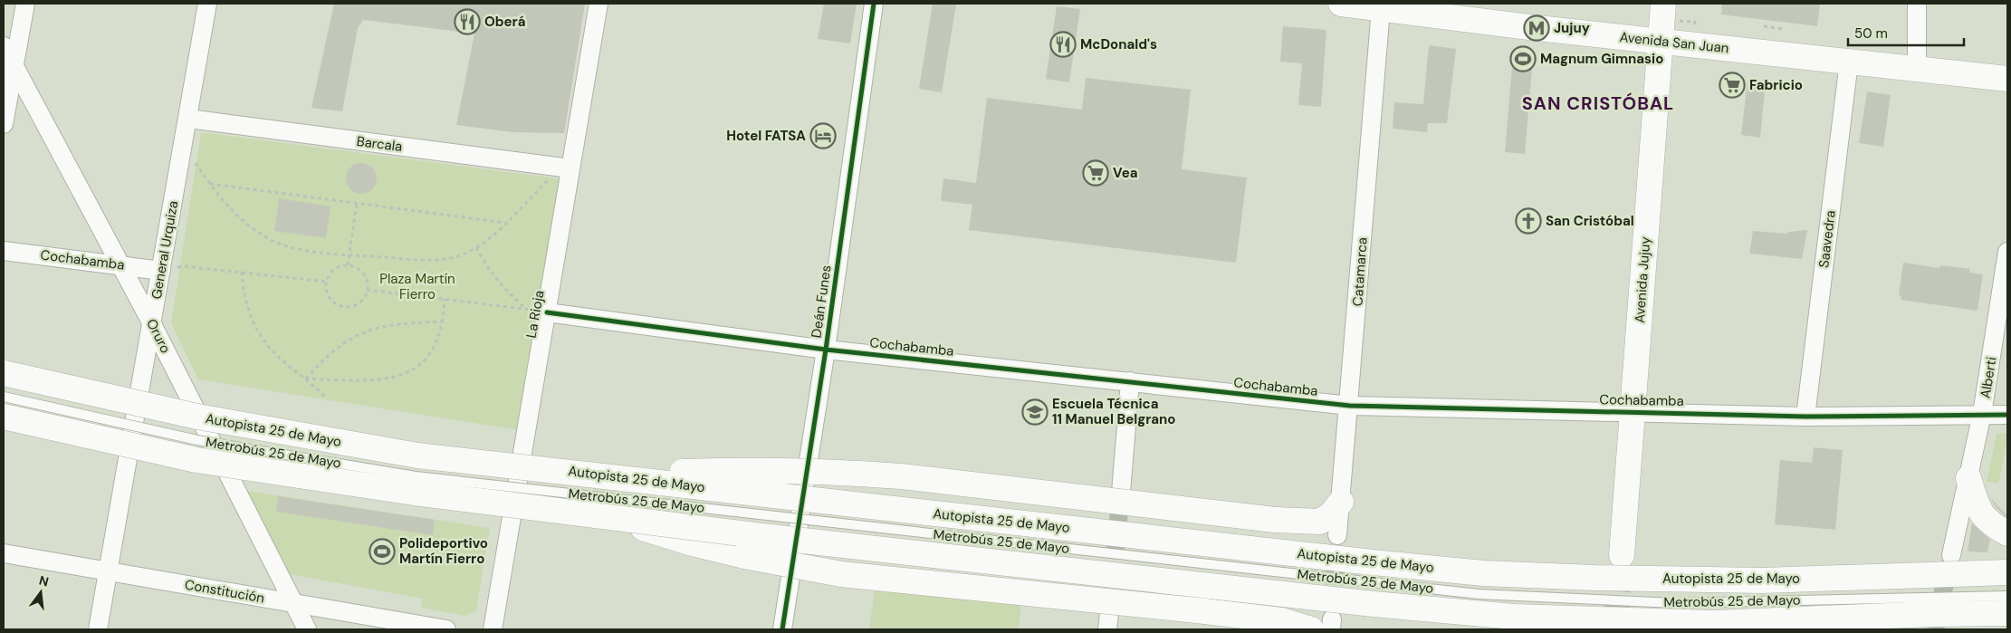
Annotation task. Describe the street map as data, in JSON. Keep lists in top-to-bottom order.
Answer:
{
  "streets": {
    "main road": ["Avenida San Juan", "Avenida Jujuy", "Autopista 25 de Mayo"],
    "street": [
      "Barcala",
      "Saavedra",
      "General Urquiza",
      "Cochabamba",
      "Catamarca",
      "Deán Funes",
      "La Rioja",
      "Oruro",
      "Alberti",
      "Constitución"
    ],
    "lane": ["Metrobús 25 de Mayo"]
  },
  "crossings": [
    ["Avenida San Juan", "Saavedra"],
    ["Avenida San Juan", "Catamarca"],
    ["Avenida San Juan", "Avenida Jujuy"],
    ["Barcala", "General Urquiza"],
    ["Barcala", "La Rioja"],
    ["Saavedra", "Cochabamba"],
    ["General Urquiza", "Cochabamba"],
    ["General Urquiza", "Oruro"],
    ["General Urquiza", "Constitución"],
    ["Cochabamba", "Catamarca"],
    ["Cochabamba", "Avenida Jujuy"],
    ["Cochabamba", "Deán Funes"],
    ["Cochabamba", "La Rioja"],
    ["Cochabamba", "Oruro"],
    ["Cochabamba", "Alberti"],
    ["Oruro", "Constitución"]
  ],
  "districts": ["SAN CRISTÓBAL"],
  "parks": ["Plaza Martín Fierro"],
  "places": {
    "restaurant": ["Oberá", "McDonald's"],
    "metro station": ["Jujuy"],
    "sports": ["Magnum Gimnasio", "Polideportivo Martín Fierro"],
    "supermarket": ["Fabricio", "Vea"],
    "hotel": ["Hotel FATSA"],
    "church": ["San Cristóbal"],
    "school or university": ["Escuela Técnica 11 Manuel Belgrano"]
  },
  "scale_bar": "50 m",
  "north": "top"
}
